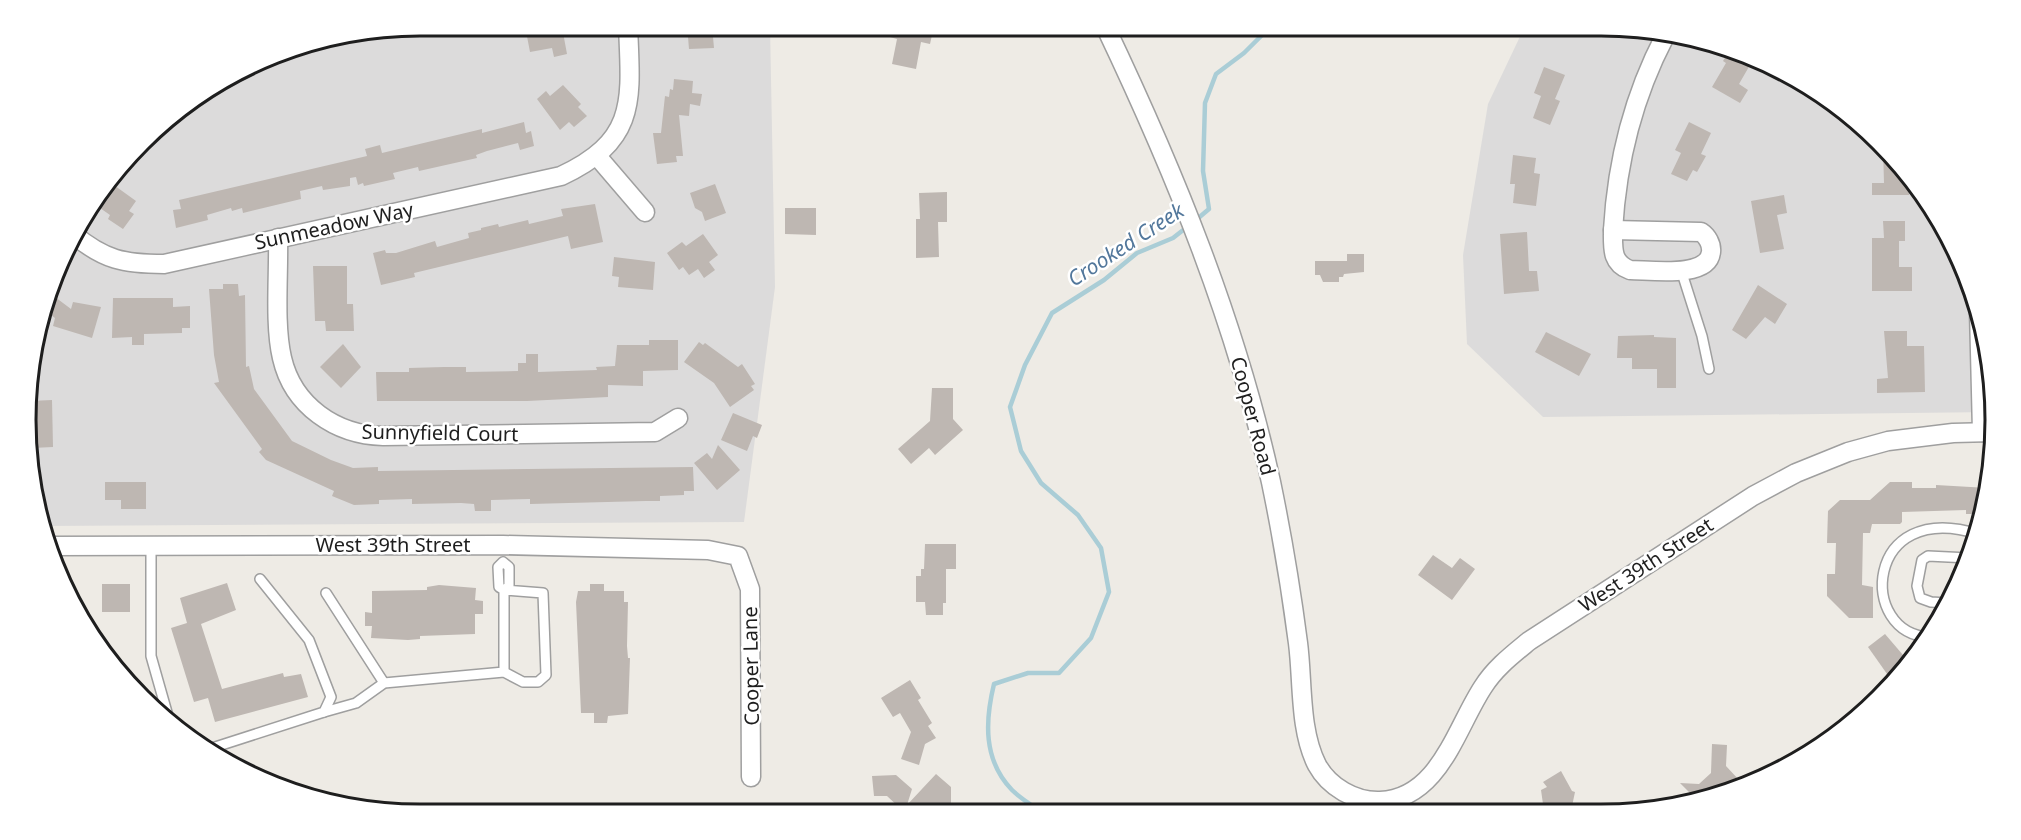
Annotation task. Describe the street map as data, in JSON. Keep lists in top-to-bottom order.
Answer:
{
  "streets": {
    "street": [
      "Sunmeadow Way",
      "Cooper Road",
      "Sunnyfield Court",
      "West 39th Street",
      "Cooper Lane"
    ]
  },
  "crossings": [
    ["Sunmeadow Way", "Sunnyfield Court"],
    ["Cooper Road", "West 39th Street"],
    ["West 39th Street", "Cooper Lane"]
  ],
  "water": ["Crooked Creek"]
}
